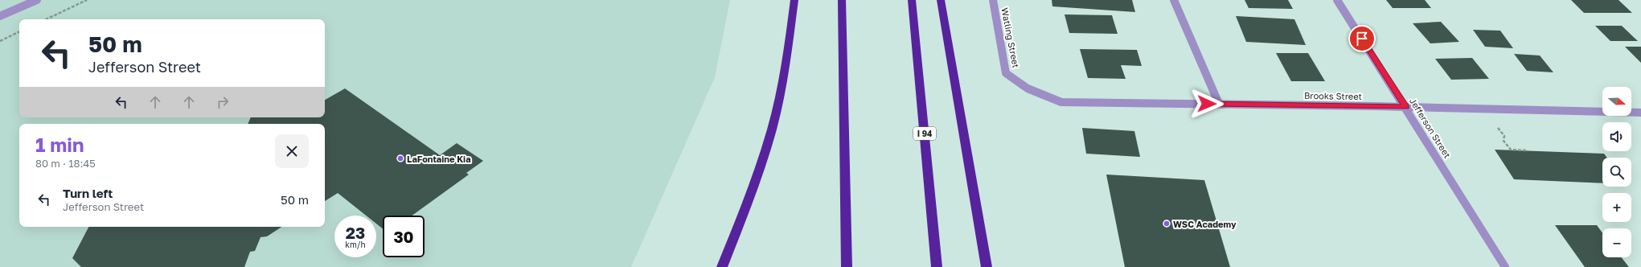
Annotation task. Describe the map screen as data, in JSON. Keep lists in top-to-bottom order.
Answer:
{
  "streets": {
    "highway": ["I 94"],
    "street": ["Watling Street", "Brooks Street", "Jefferson Street"]
  },
  "crossings": [
    ["Watling Street", "Brooks Street"],
    ["Brooks Street", "Jefferson Street"]
  ],
  "places": ["LaFontaine Kia", "WSC Academy"],
  "north": "right",
  "page": {
    "turn": ["50 m", "Jefferson Street"],
    "map_buttons": ["+", "−"],
    "heading": ["1 min", "80 m · 18:45"],
    "list": [
      {
        "name": "Turn left",
        "note": "Jefferson Street",
        "value": "50 m"
      }
    ],
    "speed": "23 km/h",
    "limit": "30"
  }
}
